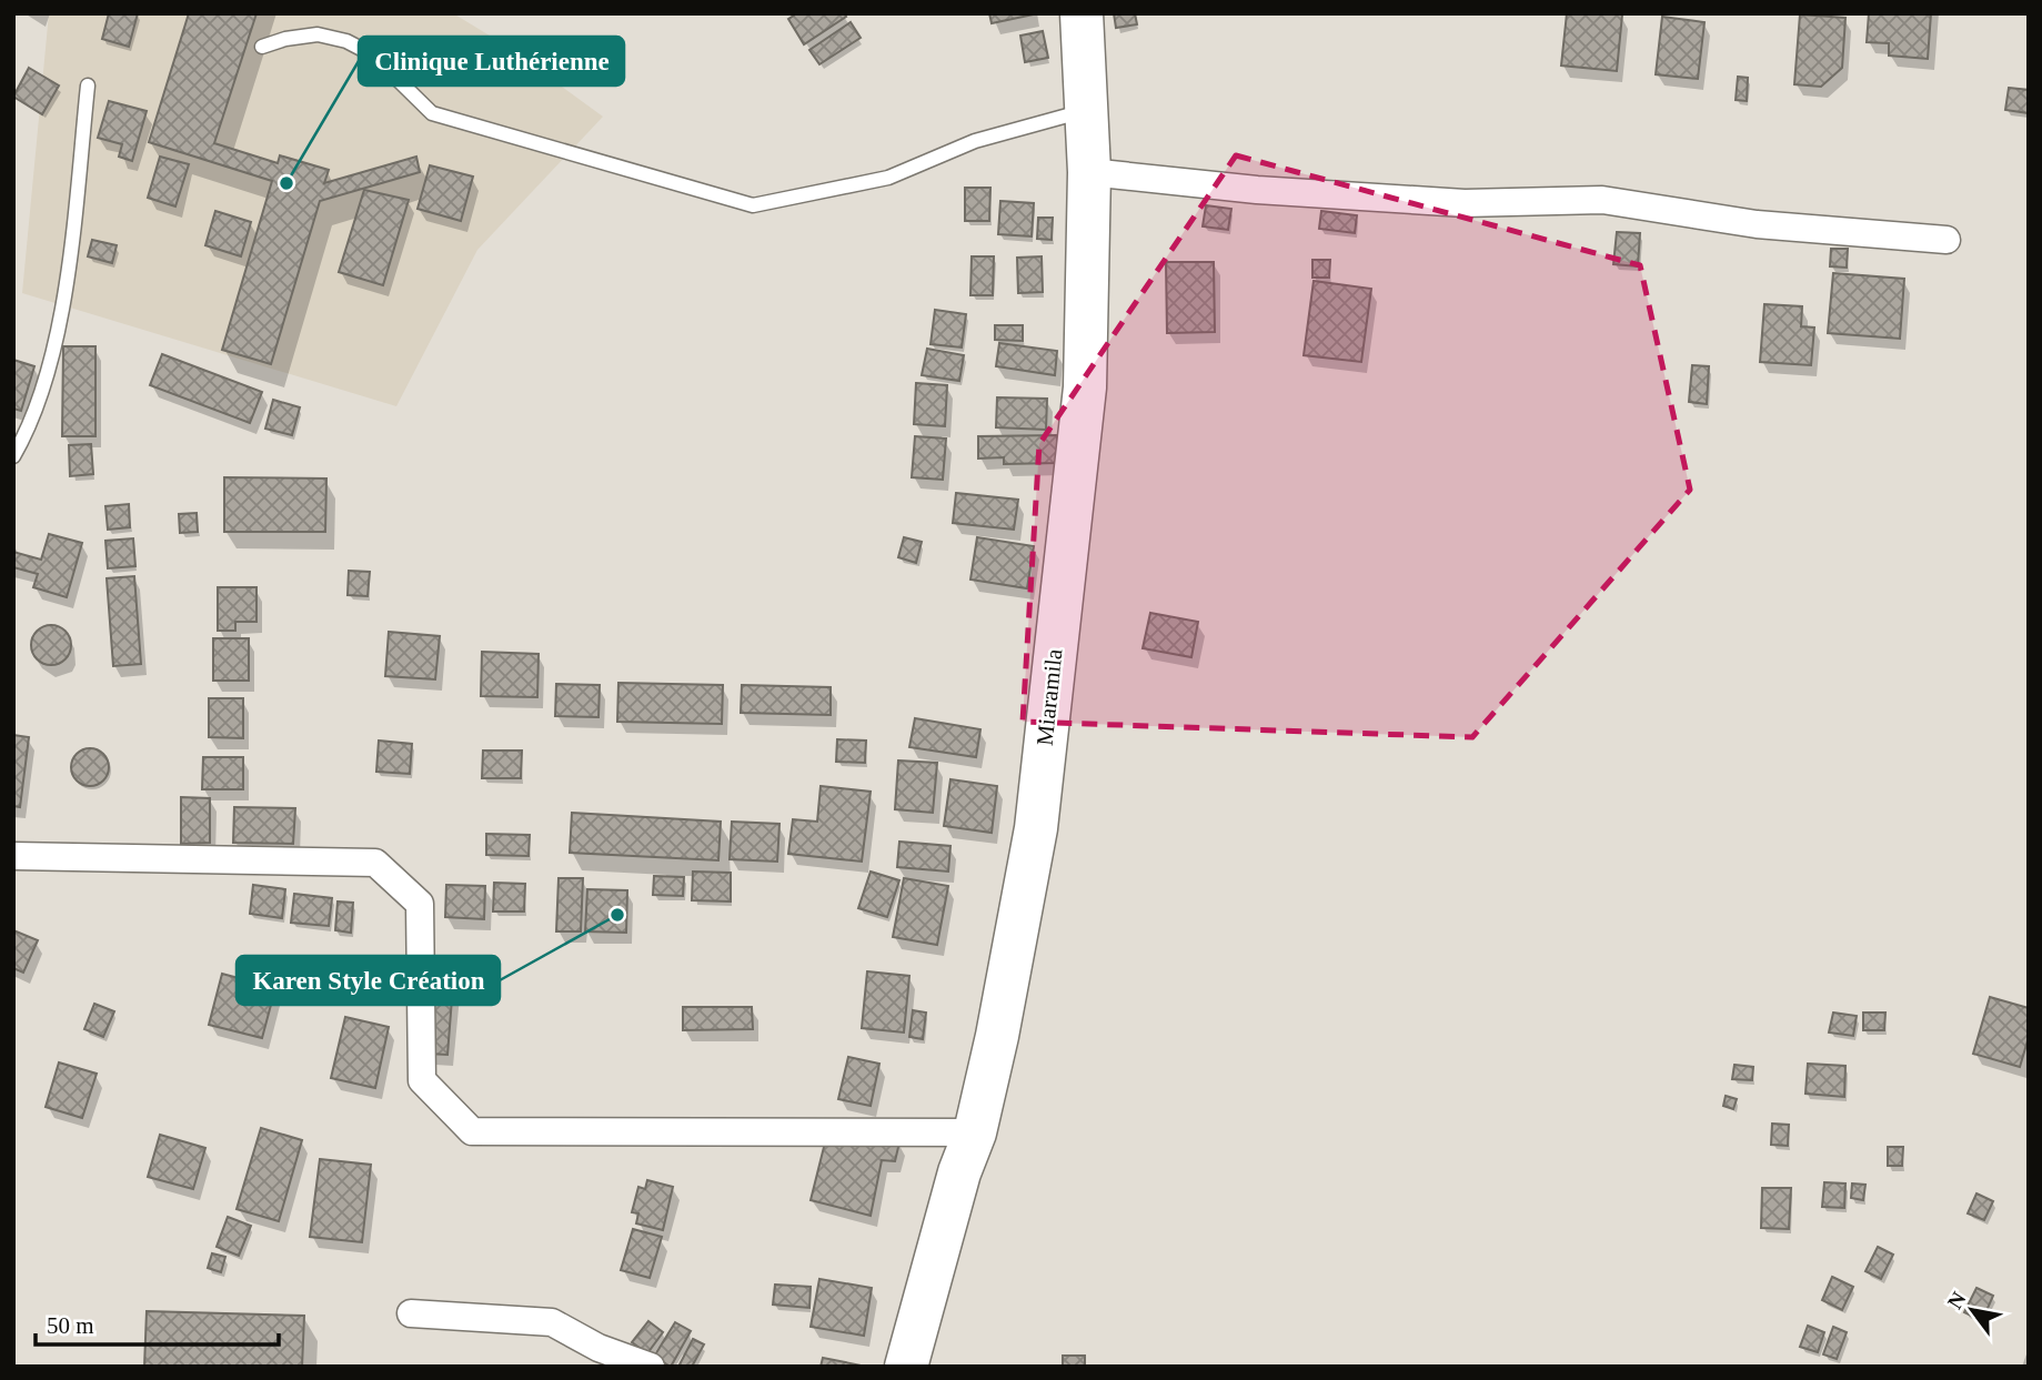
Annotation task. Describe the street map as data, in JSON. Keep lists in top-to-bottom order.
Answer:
{
  "streets": {
    "main road": ["Miaramila"]
  },
  "places": ["Clinique Luthérienne", "Karen Style Création"],
  "scale_bar": "50 m",
  "north": "top left"
}
